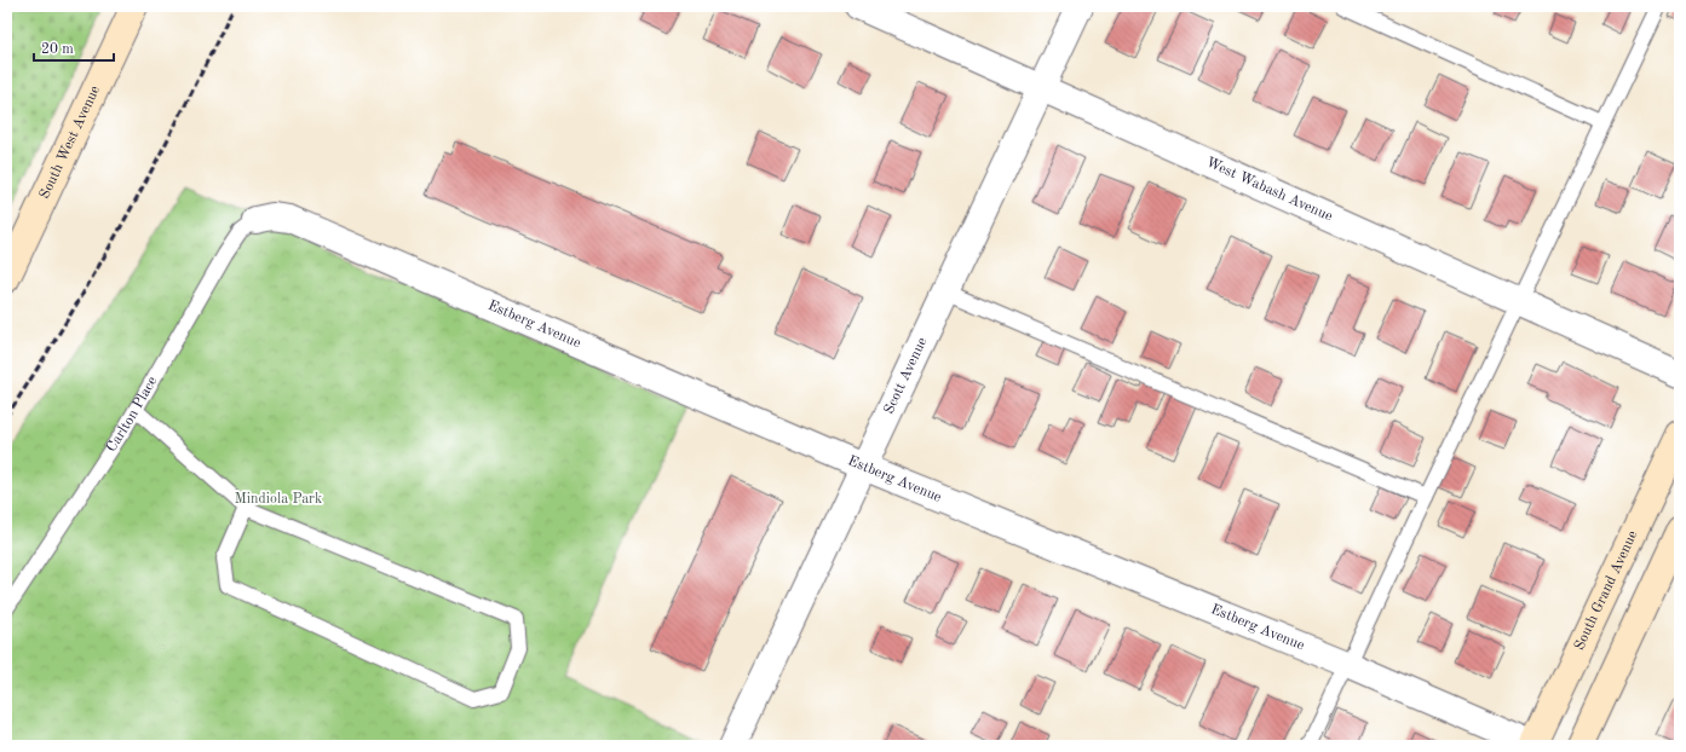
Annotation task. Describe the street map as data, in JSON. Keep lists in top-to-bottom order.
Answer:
{
  "streets": {
    "street": [
      "South West Avenue",
      "West Wabash Avenue",
      "Estberg Avenue",
      "Scott Avenue",
      "South Grand Avenue"
    ],
    "lane": ["Carlton Place"]
  },
  "crossings": [
    ["West Wabash Avenue", "Scott Avenue"],
    ["Estberg Avenue", "Scott Avenue"],
    ["Estberg Avenue", "Carlton Place"],
    ["Estberg Avenue", "South Grand Avenue"]
  ],
  "parks": ["Mindiola Park"],
  "scale_bar": "20 m"
}
